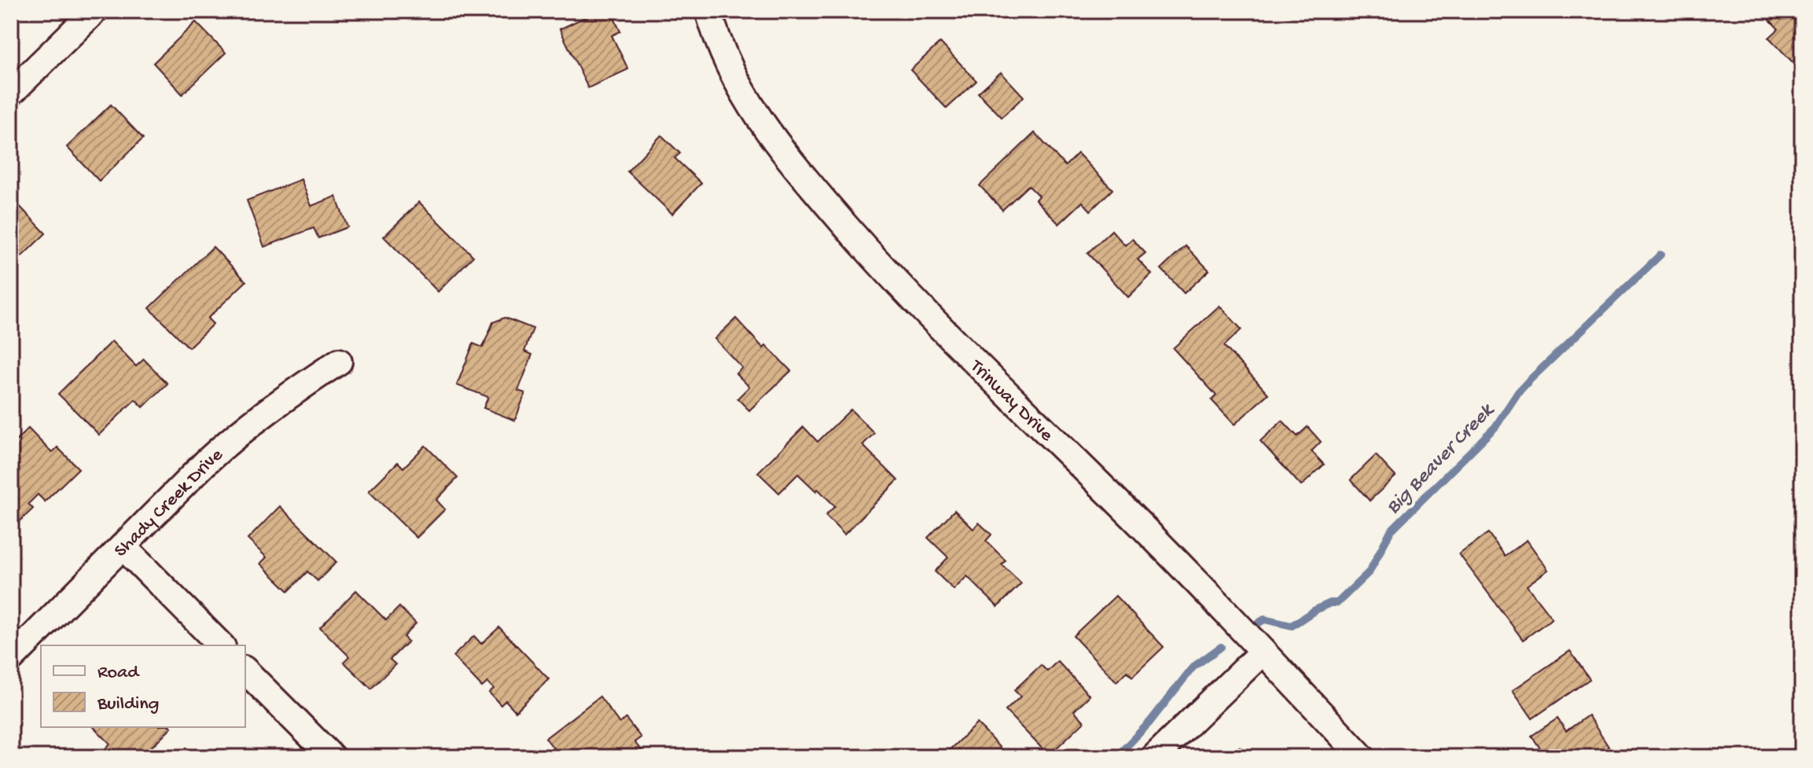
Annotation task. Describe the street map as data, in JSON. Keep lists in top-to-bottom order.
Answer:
{
  "streets": {
    "street": ["Trinway Drive", "Shady Creek Drive"]
  },
  "water": ["Big Beaver Creek"],
  "legend": ["Road", "Building"]
}
